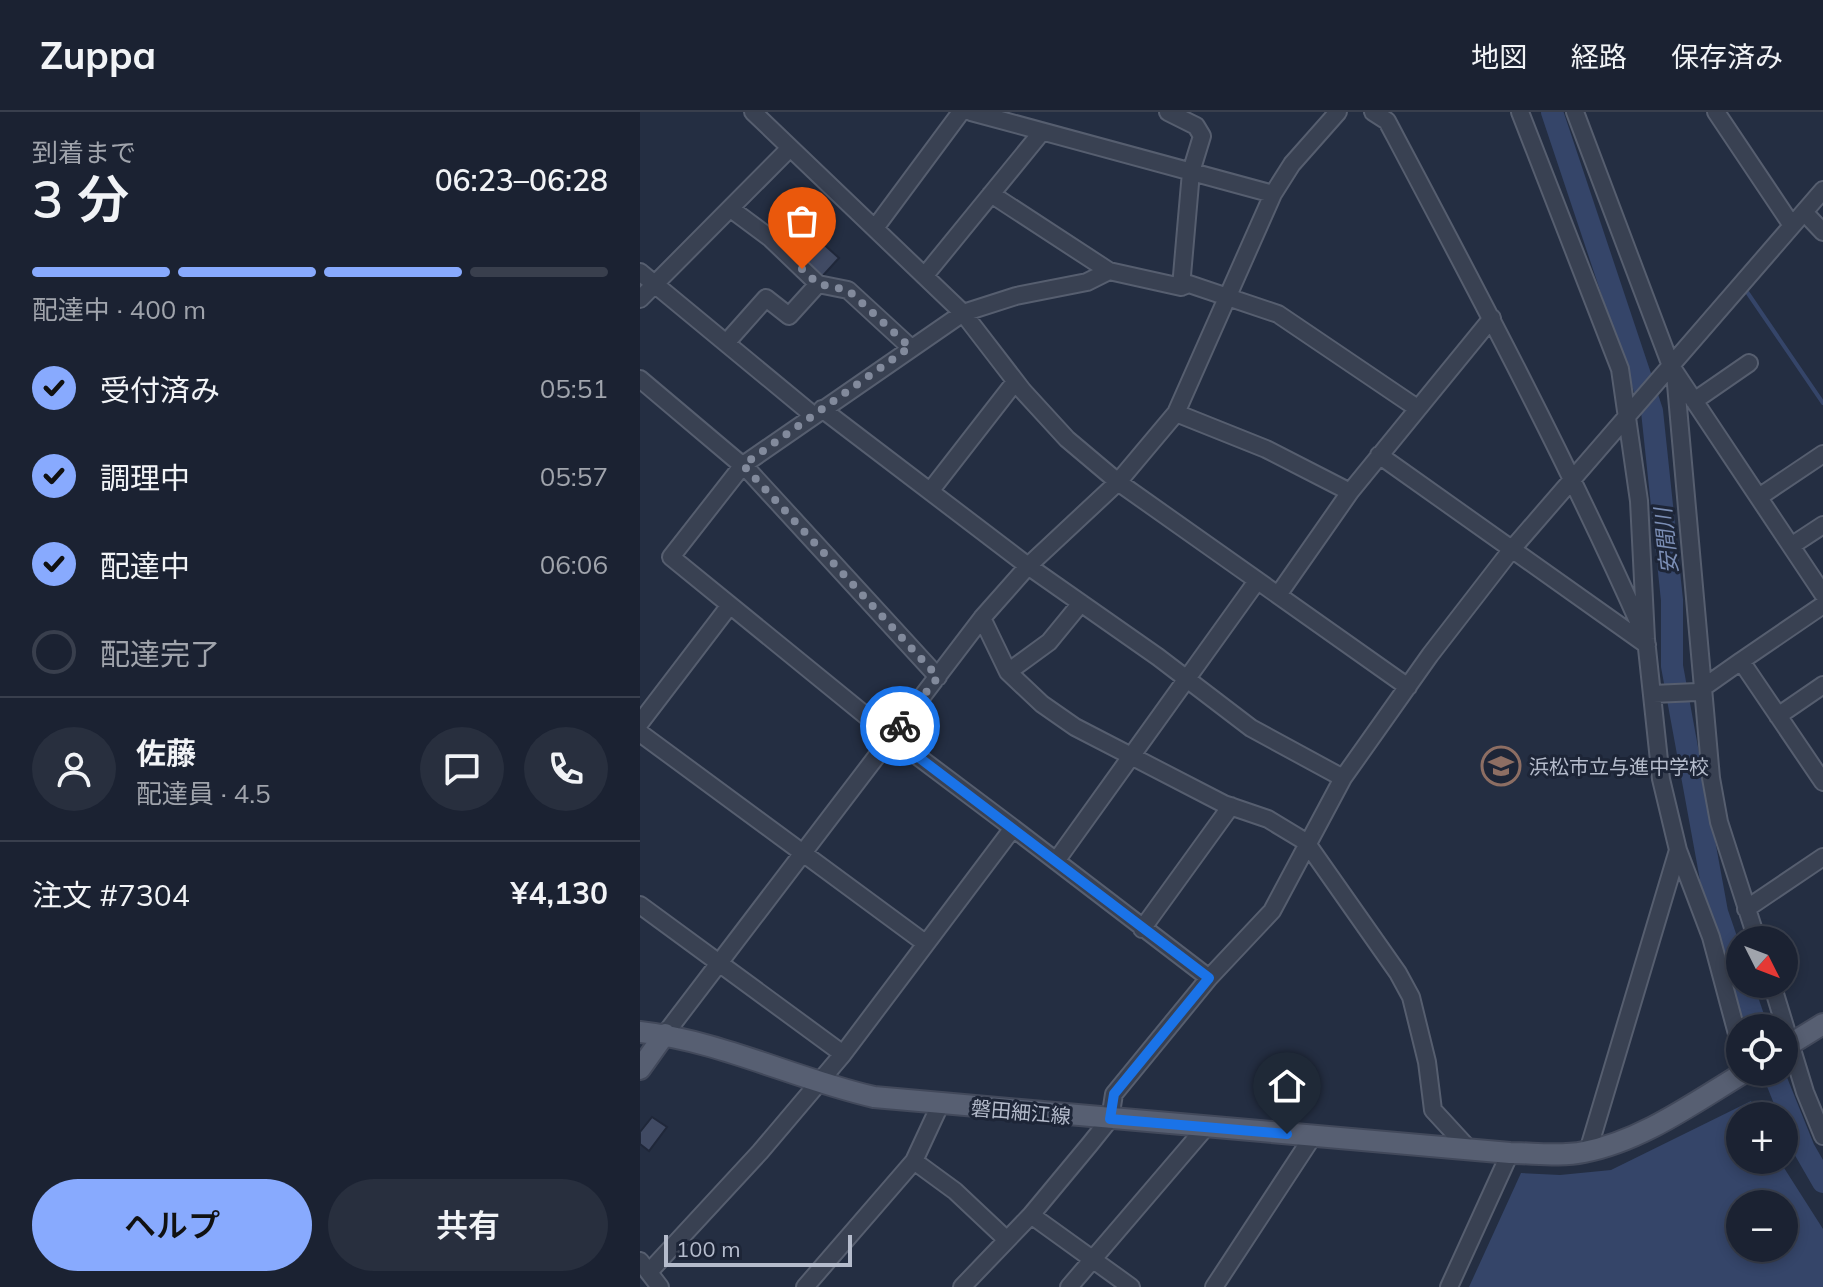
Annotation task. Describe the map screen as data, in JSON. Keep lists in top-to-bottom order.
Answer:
{
  "streets": {
    "main road": ["磐田細江線"]
  },
  "water": ["安間川"],
  "places": {
    "school or university": ["浜松市立与進中学校"]
  },
  "scale_bar": "100 m",
  "north": "bottom right",
  "page": {
    "header": "Zuppa",
    "nav": ["地図", "経路", "保存済み"],
    "heading": ["3 分", "到着まで", "06:23–06:28"],
    "panel": [
      "佐藤",
      "配達員 · 4.5",
      "注文 #7304",
      "¥4,130"
    ],
    "bar": "配達中 · 400 m",
    "list": [
      ["受付済み", "05:51"],
      ["調理中", "05:57"],
      ["配達中", "06:06"],
      "配達完了"
    ],
    "map_buttons": ["+", "−"],
    "buttons": ["ヘルプ", "共有"],
    "scale": "100 m"
  }
}
